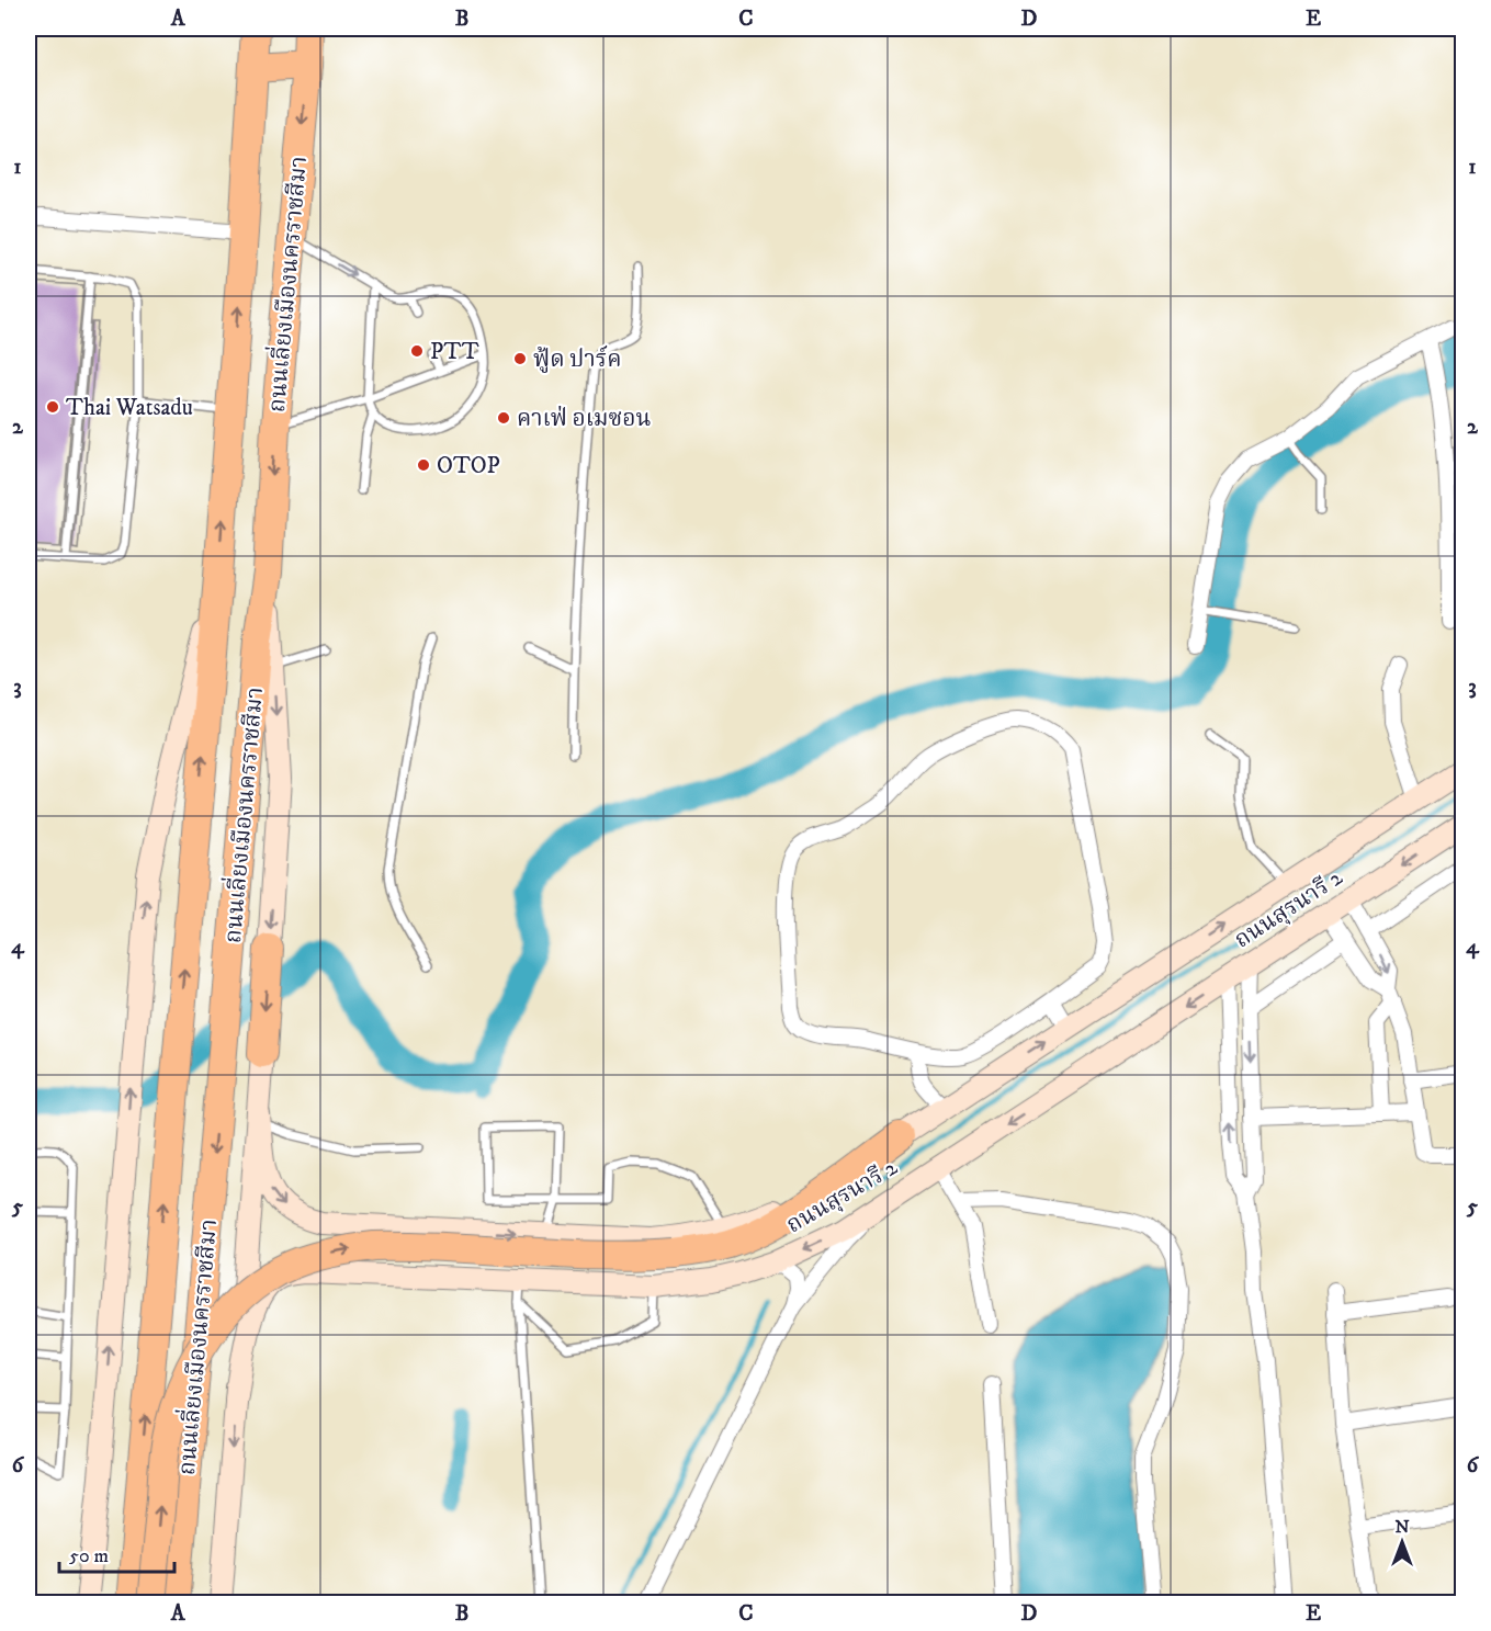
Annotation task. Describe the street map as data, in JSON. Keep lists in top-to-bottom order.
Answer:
{
  "streets": {
    "highway": ["ถนนเลี่ยงเมืองนครราชสีมา"],
    "main road": ["ถนนสุรนารี 2"]
  },
  "places": [
    "PTT",
    "ฟู้ด ปาร์ค",
    "Thai Watsadu",
    "คาเฟ่ อเมซอน",
    "OTOP"
  ],
  "scale_bar": "50 m",
  "north": "top",
  "grid": {
    "columns": [
      "A",
      "B",
      "C",
      "D",
      "E"
    ],
    "rows": [
      "1",
      "2",
      "3",
      "4",
      "5",
      "6"
    ]
  }
}
